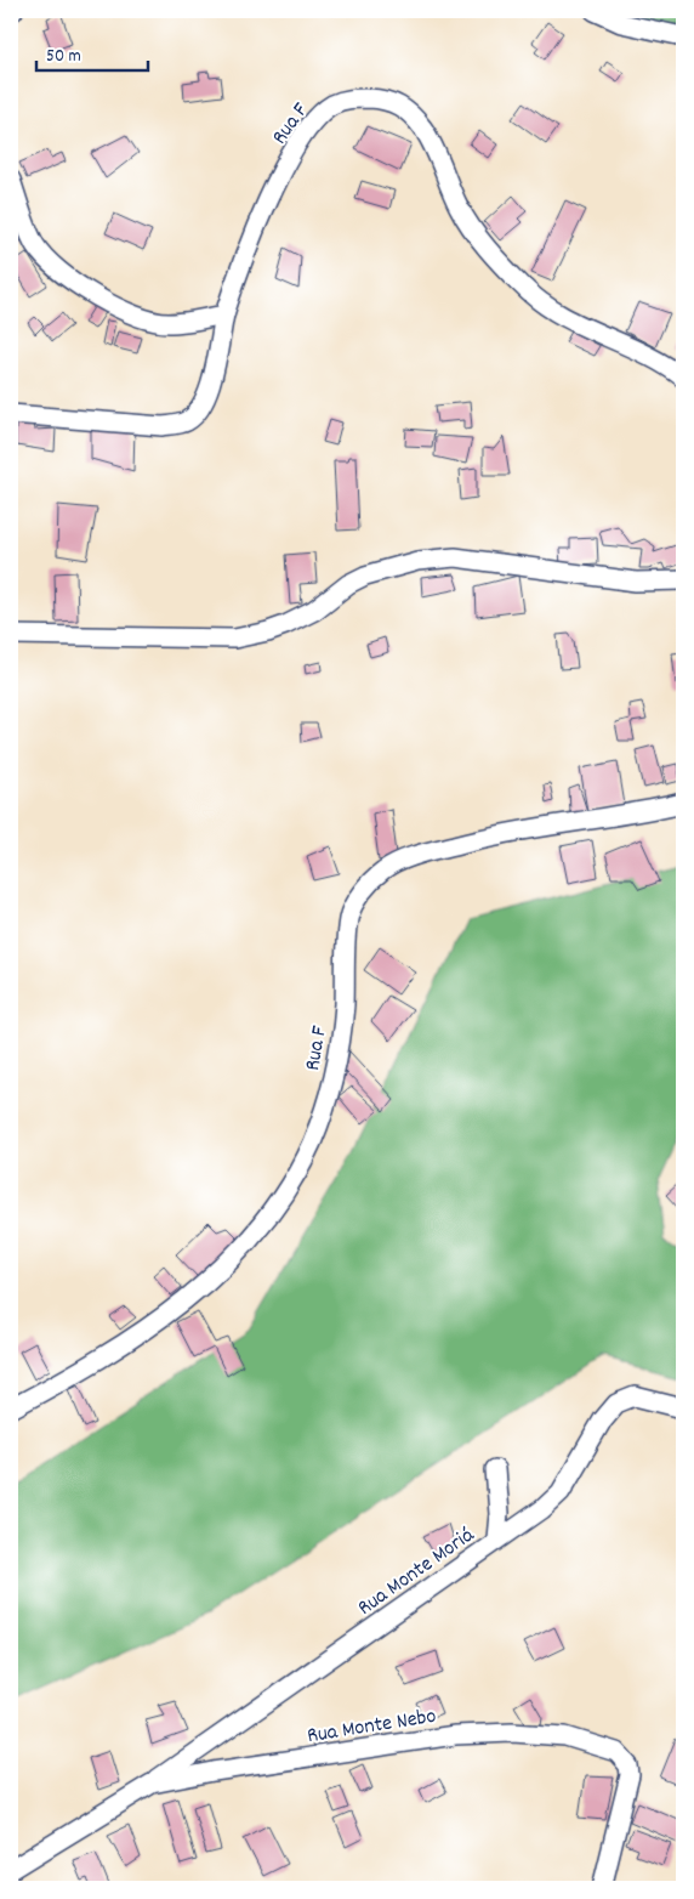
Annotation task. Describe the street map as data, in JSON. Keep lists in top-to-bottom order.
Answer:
{
  "streets": {
    "street": ["Rua F", "Rua Monte Moriá", "Rua Monte Nebo"]
  },
  "crossings": [
    ["Rua Monte Moriá", "Rua Monte Nebo"]
  ],
  "scale_bar": "50 m"
}
